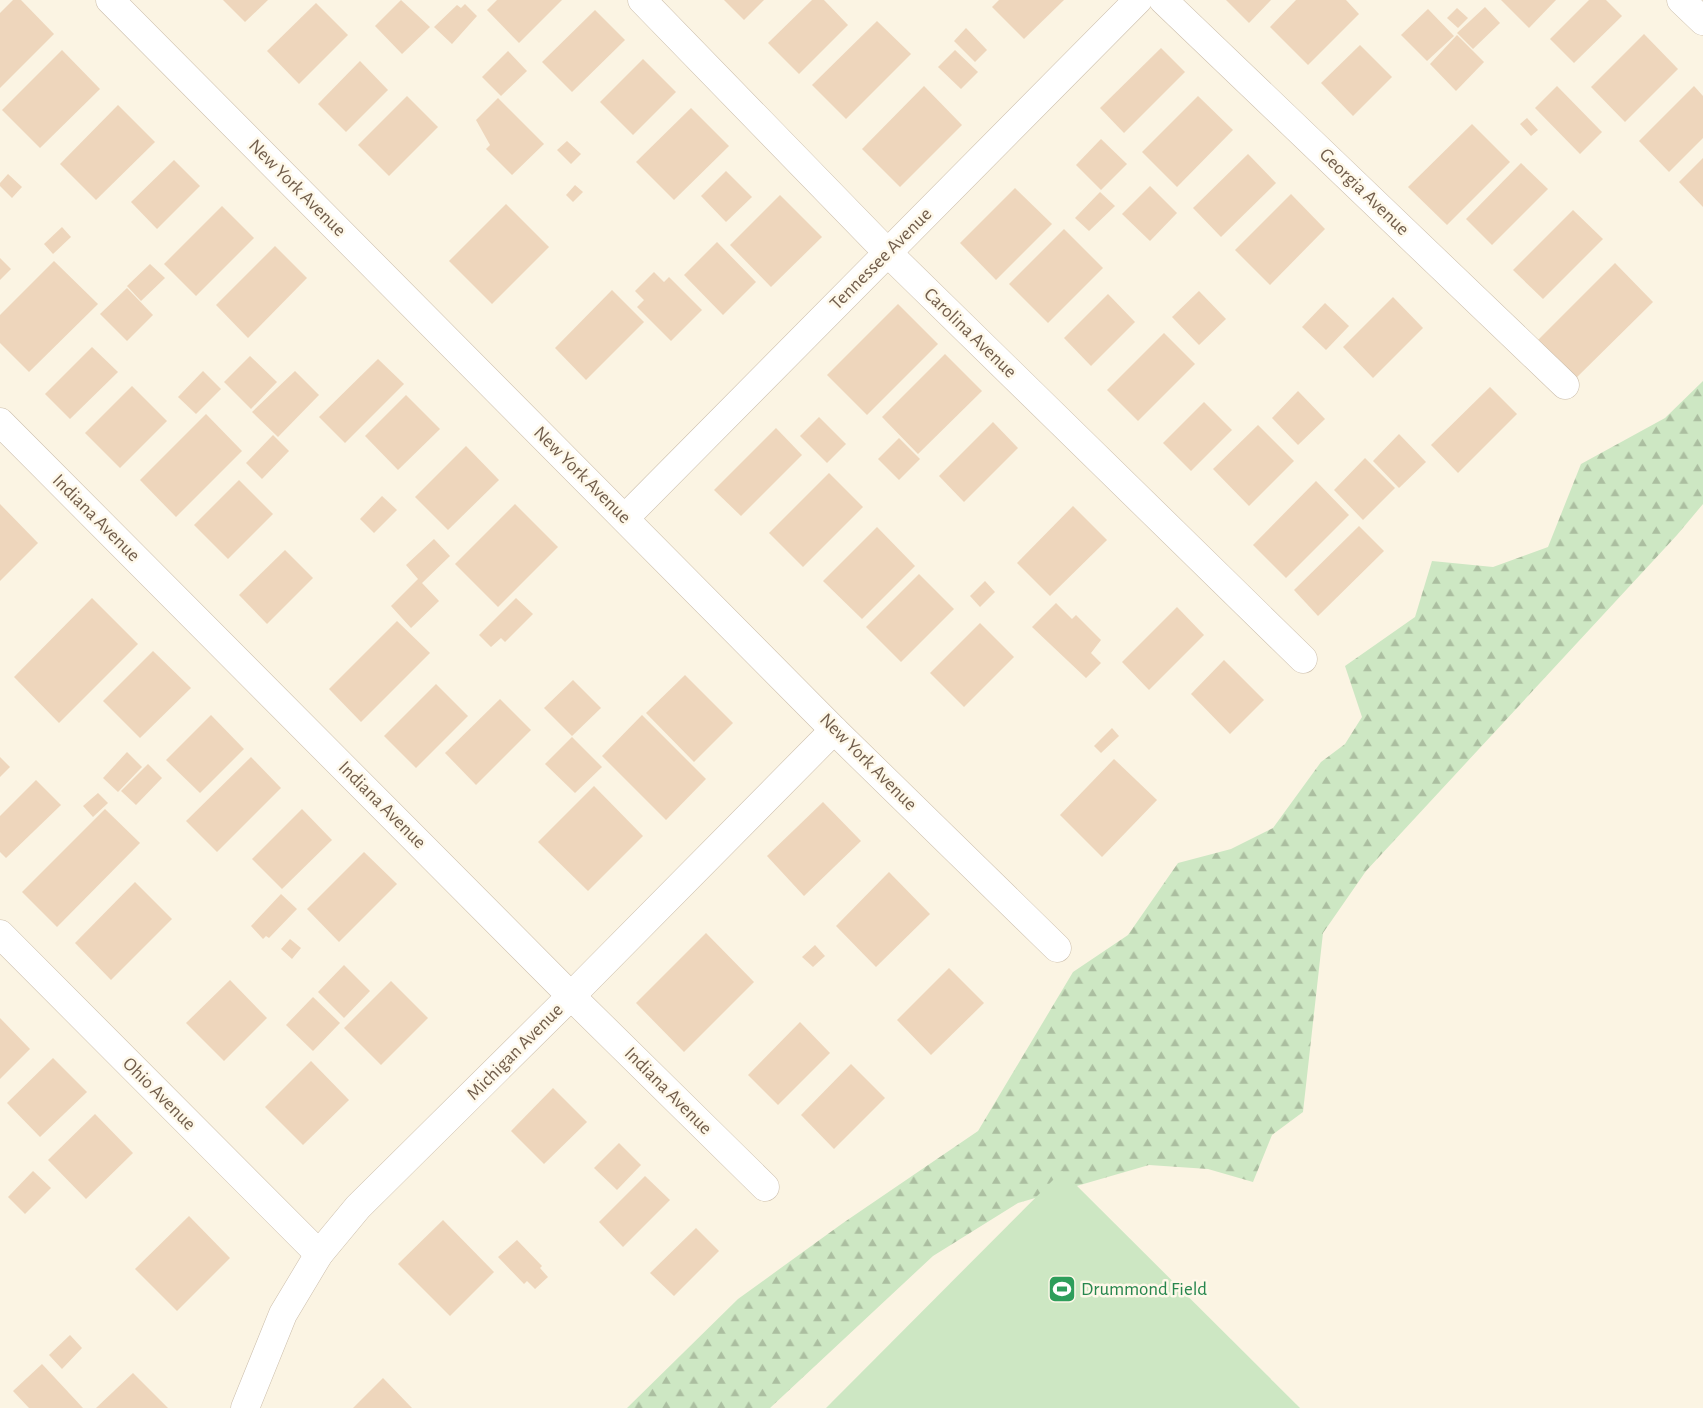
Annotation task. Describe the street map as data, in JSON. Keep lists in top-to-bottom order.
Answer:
{
  "streets": {
    "street": [
      "New York Avenue",
      "Georgia Avenue",
      "Tennessee Avenue",
      "Carolina Avenue",
      "Indiana Avenue",
      "Michigan Avenue",
      "Ohio Avenue"
    ]
  },
  "crossings": [
    ["New York Avenue", "Tennessee Avenue"],
    ["New York Avenue", "Michigan Avenue"],
    ["Tennessee Avenue", "Carolina Avenue"],
    ["Indiana Avenue", "Michigan Avenue"],
    ["Michigan Avenue", "Ohio Avenue"]
  ],
  "places": {
    "sports": ["Drummond Field"]
  }
}
